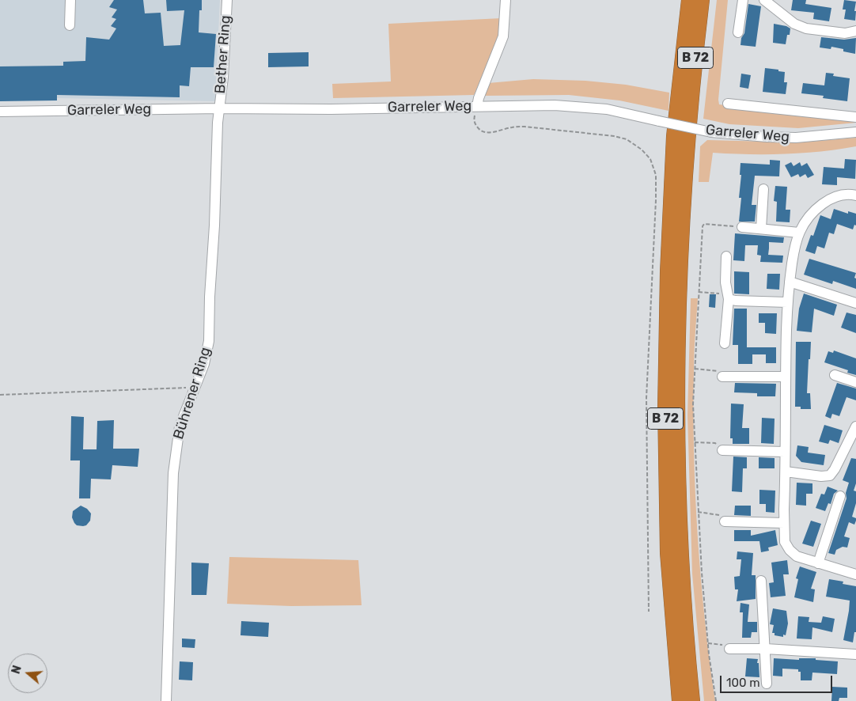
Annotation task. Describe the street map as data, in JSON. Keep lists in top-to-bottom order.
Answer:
{
  "streets": {
    "highway": ["B 72"],
    "street": ["Bether Ring", "Garreler Weg", "Bührener Ring"]
  },
  "crossings": [
    ["Bether Ring", "Garreler Weg"],
    ["Bether Ring", "Bührener Ring"],
    ["Garreler Weg", "Bührener Ring"]
  ],
  "scale_bar": "100 m",
  "north": "left"
}
